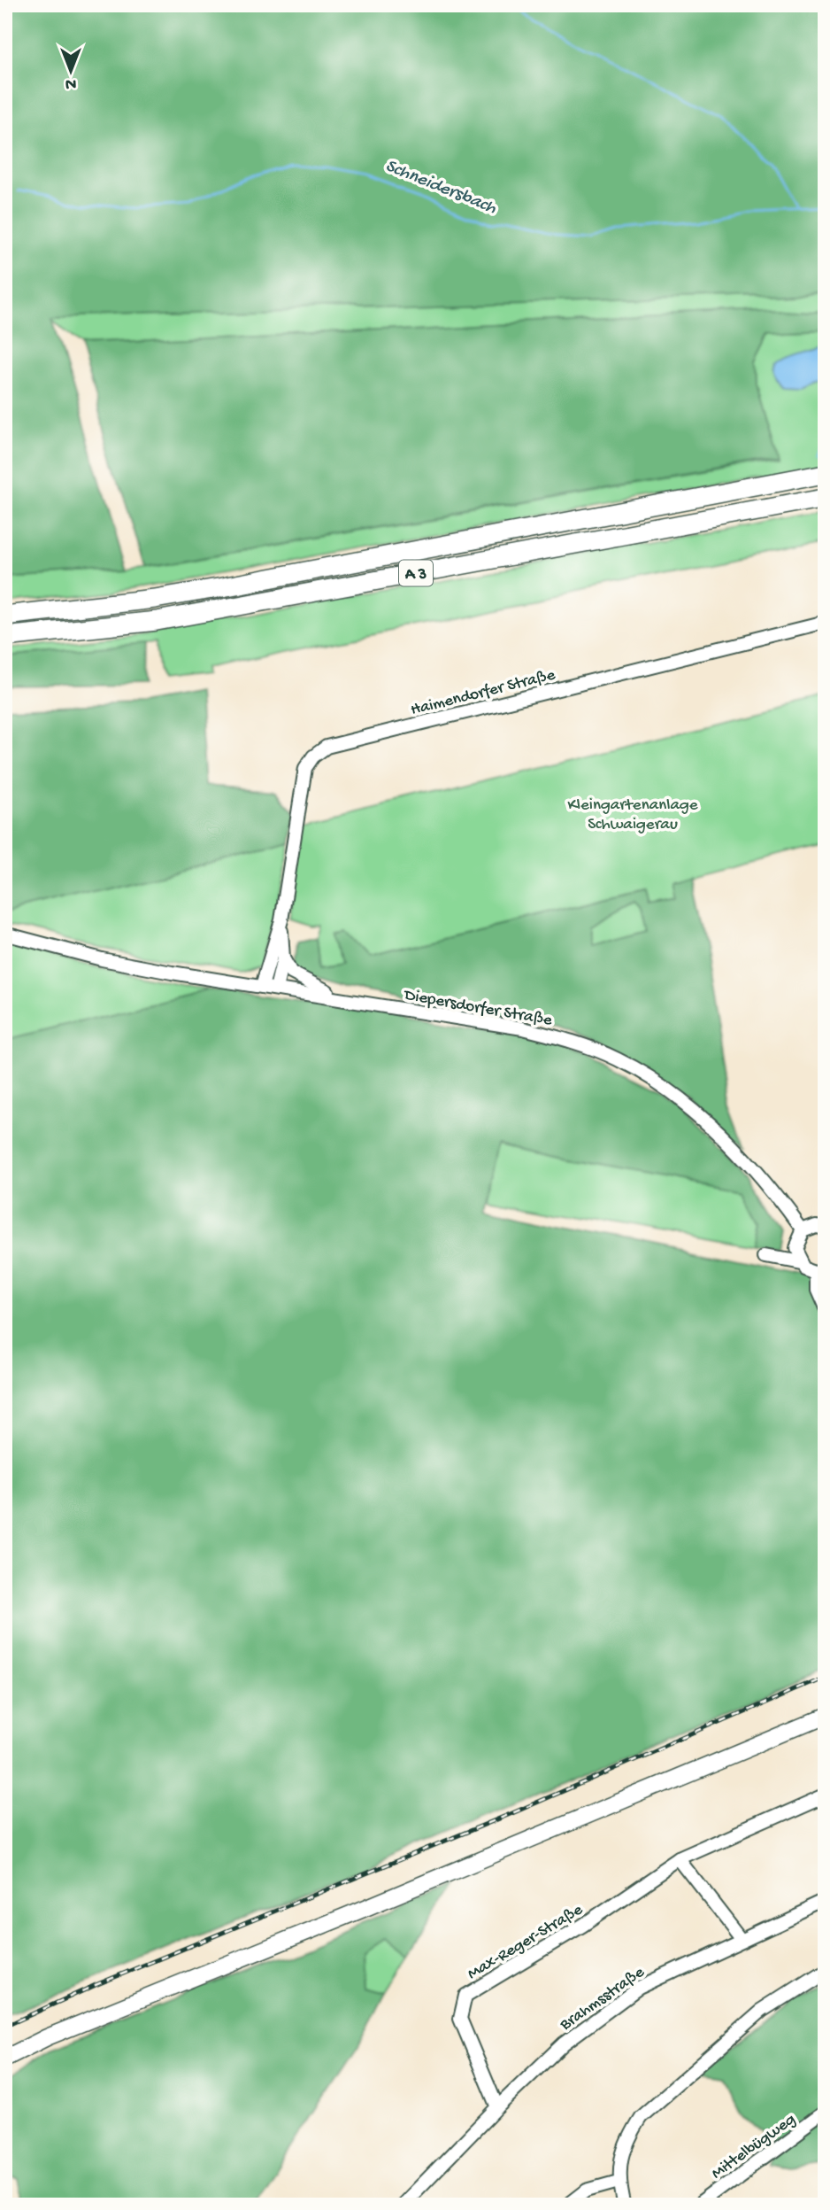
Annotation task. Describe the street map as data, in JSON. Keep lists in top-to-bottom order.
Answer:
{
  "streets": {
    "highway": ["A 3"],
    "street": [
      "Haimendorfer Straße",
      "Diepersdorfer Straße",
      "Max-Reger-Straße",
      "Brahmsstraße",
      "Mittelbügweg"
    ]
  },
  "crossings": [
    ["Haimendorfer Straße", "Diepersdorfer Straße"],
    ["Max-Reger-Straße", "Brahmsstraße"]
  ],
  "water": ["Schneidersbach"],
  "parks": ["Kleingartenanlage Schwaigerau"],
  "north": "bottom"
}
